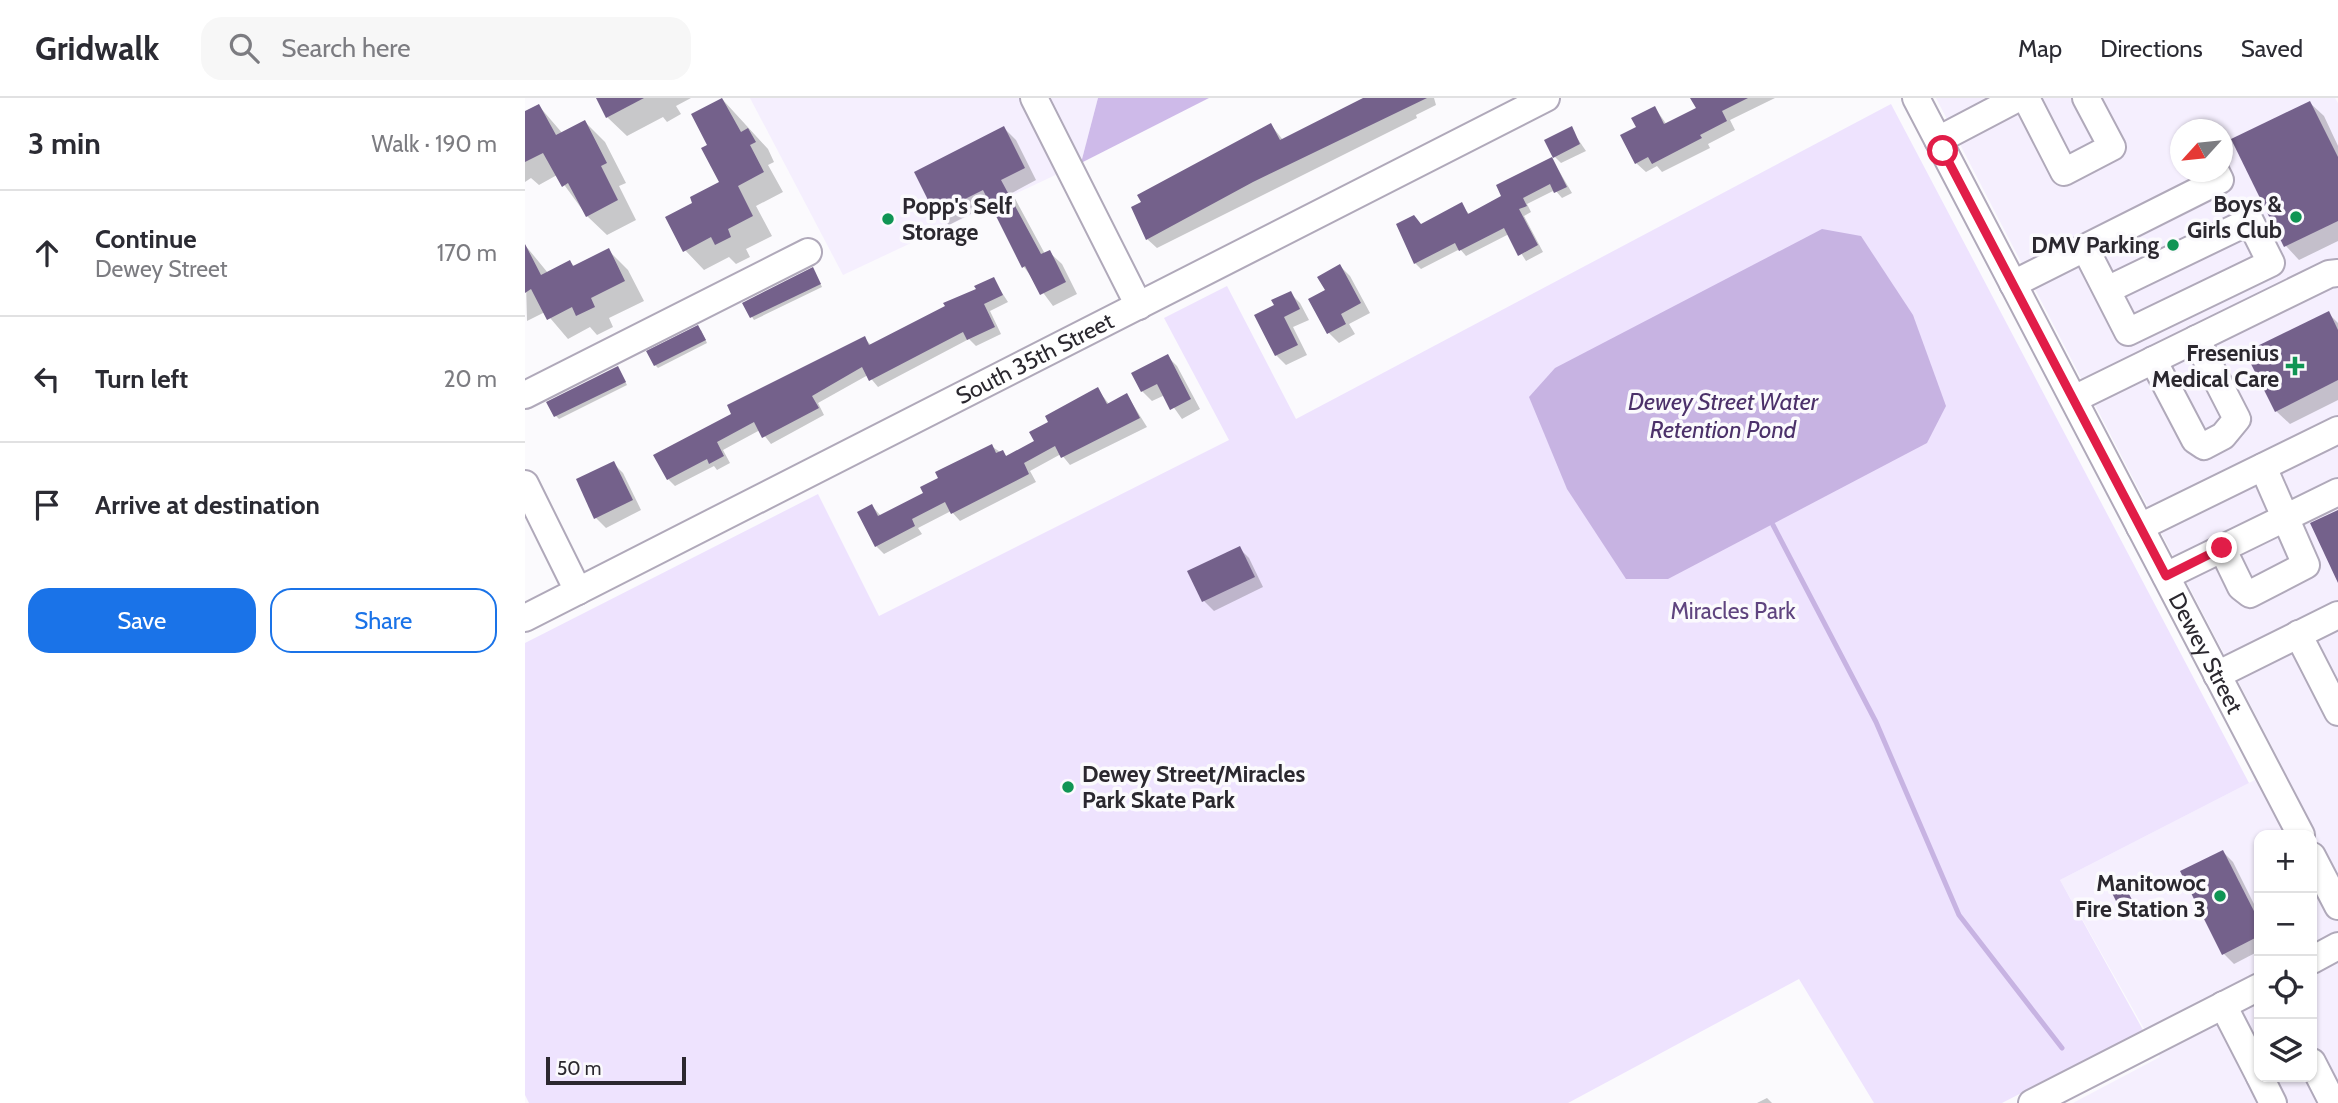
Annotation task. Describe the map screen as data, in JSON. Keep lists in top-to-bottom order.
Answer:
{
  "streets": {
    "street": ["South 35th Street", "Dewey Street"]
  },
  "water": ["Dewey Street Water Retention Pond"],
  "parks": ["Miracles Park"],
  "places": {
    "other": [
      "Boys & Girls Club",
      "Popp's Self Storage",
      "DMV Parking",
      "Dewey Street/Miracles Park Skate Park",
      "Manitowoc Fire Station 3"
    ],
    "health": ["Fresenius Medical Care"]
  },
  "scale_bar": "50 m",
  "north": "bottom left",
  "page": {
    "header": "Gridwalk",
    "search": "Search here",
    "nav": ["Map", "Directions", "Saved"],
    "heading": ["3 min", "Walk · 190 m"],
    "list": [
      ["Continue", "Dewey Street", "170 m"],
      ["Turn left", "20 m"],
      "Arrive at destination"
    ],
    "buttons": ["Save", "Share"],
    "map_buttons": ["+", "−"],
    "scale": "50 m"
  }
}
